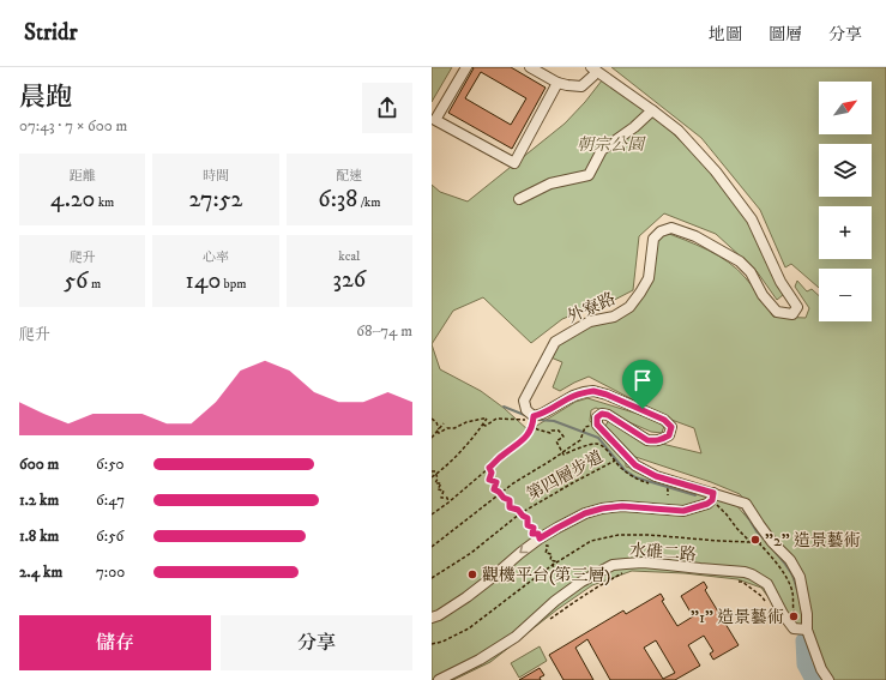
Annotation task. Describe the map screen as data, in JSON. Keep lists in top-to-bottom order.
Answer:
{
  "streets": {
    "street": ["外寮路", "水碓二路"],
    "path": ["第四層步道"]
  },
  "parks": ["朝宗公園"],
  "places": ["\"2\" 造景藝術", "觀機平台(第三層)", "\"1\" 造景藝術"],
  "north": "top right",
  "page": {
    "header": "Stridr",
    "nav": ["地圖", "圖層", "分享"],
    "heading": ["晨跑", "07:43 · 7 × 600 m"],
    "map_buttons": ["+", "−"],
    "stats": [
      ["距離", "4.20 km"],
      ["時間", "27:52"],
      ["配速", "6:38 /km"],
      ["爬升", "56 m"],
      ["心率", "140 bpm"],
      ["kcal", "326"]
    ],
    "chart": ["爬升", "68–74 m"],
    "list": [
      {
        "name": "600 m",
        "note": "6:50"
      },
      {
        "name": "1.2 km",
        "note": "6:47"
      },
      {
        "name": "1.8 km",
        "note": "6:56"
      },
      {
        "name": "2.4 km",
        "note": "7:00"
      }
    ],
    "buttons": ["儲存", "分享"]
  }
}
